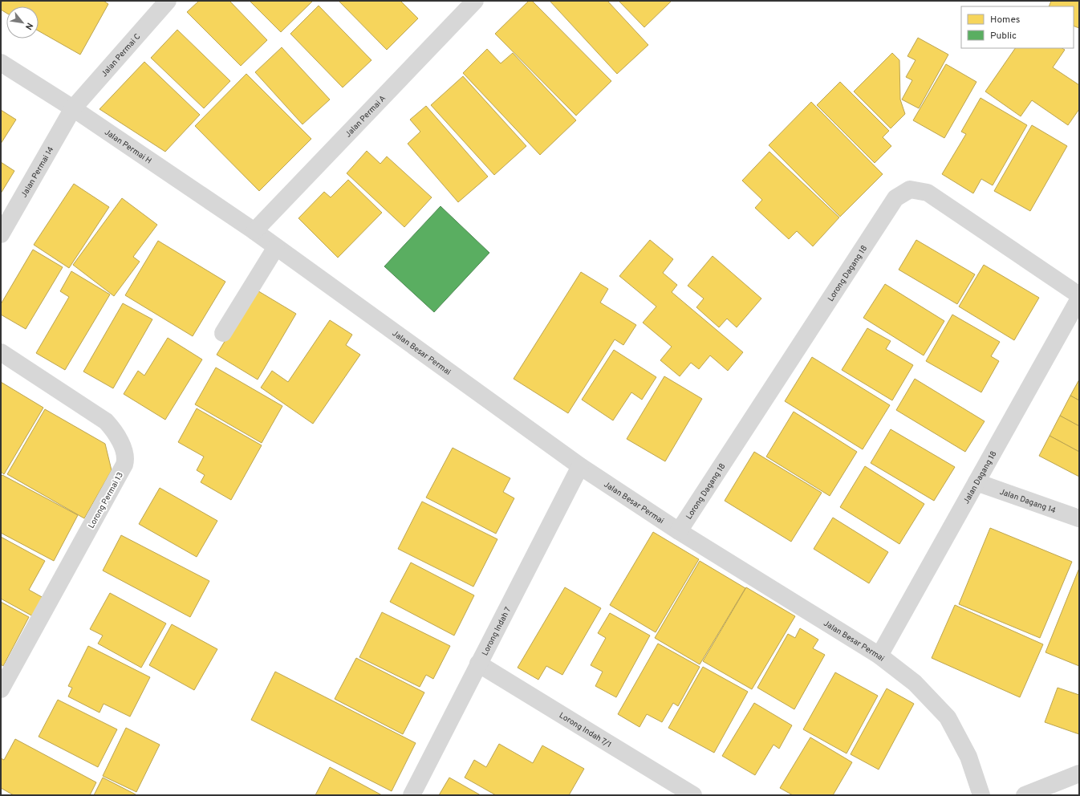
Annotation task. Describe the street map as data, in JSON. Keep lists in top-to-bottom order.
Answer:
{
  "streets": {
    "street": [
      "Jalan Permai C",
      "Jalan Permai A",
      "Jalan Permai H",
      "Jalan Permai 14",
      "Lorong Dagang 18",
      "Jalan Besar Permai",
      "Jalan Dagang 18",
      "Lorong Permai 13",
      "Jalan Dagang 14",
      "Lorong Indah 7",
      "Lorong Indah 7/1"
    ]
  },
  "crossings": [
    ["Jalan Permai C", "Jalan Permai H"],
    ["Jalan Permai C", "Jalan Permai 14"],
    ["Jalan Permai A", "Jalan Permai H"],
    ["Jalan Permai A", "Jalan Besar Permai"],
    ["Jalan Permai H", "Jalan Permai 14"],
    ["Jalan Permai H", "Jalan Besar Permai"],
    ["Lorong Dagang 18", "Jalan Besar Permai"],
    ["Jalan Besar Permai", "Jalan Dagang 18"],
    ["Jalan Besar Permai", "Lorong Indah 7"],
    ["Jalan Dagang 18", "Jalan Dagang 14"],
    ["Lorong Indah 7", "Lorong Indah 7/1"]
  ],
  "legend": ["Homes", "Public"],
  "north": "bottom right"
}
